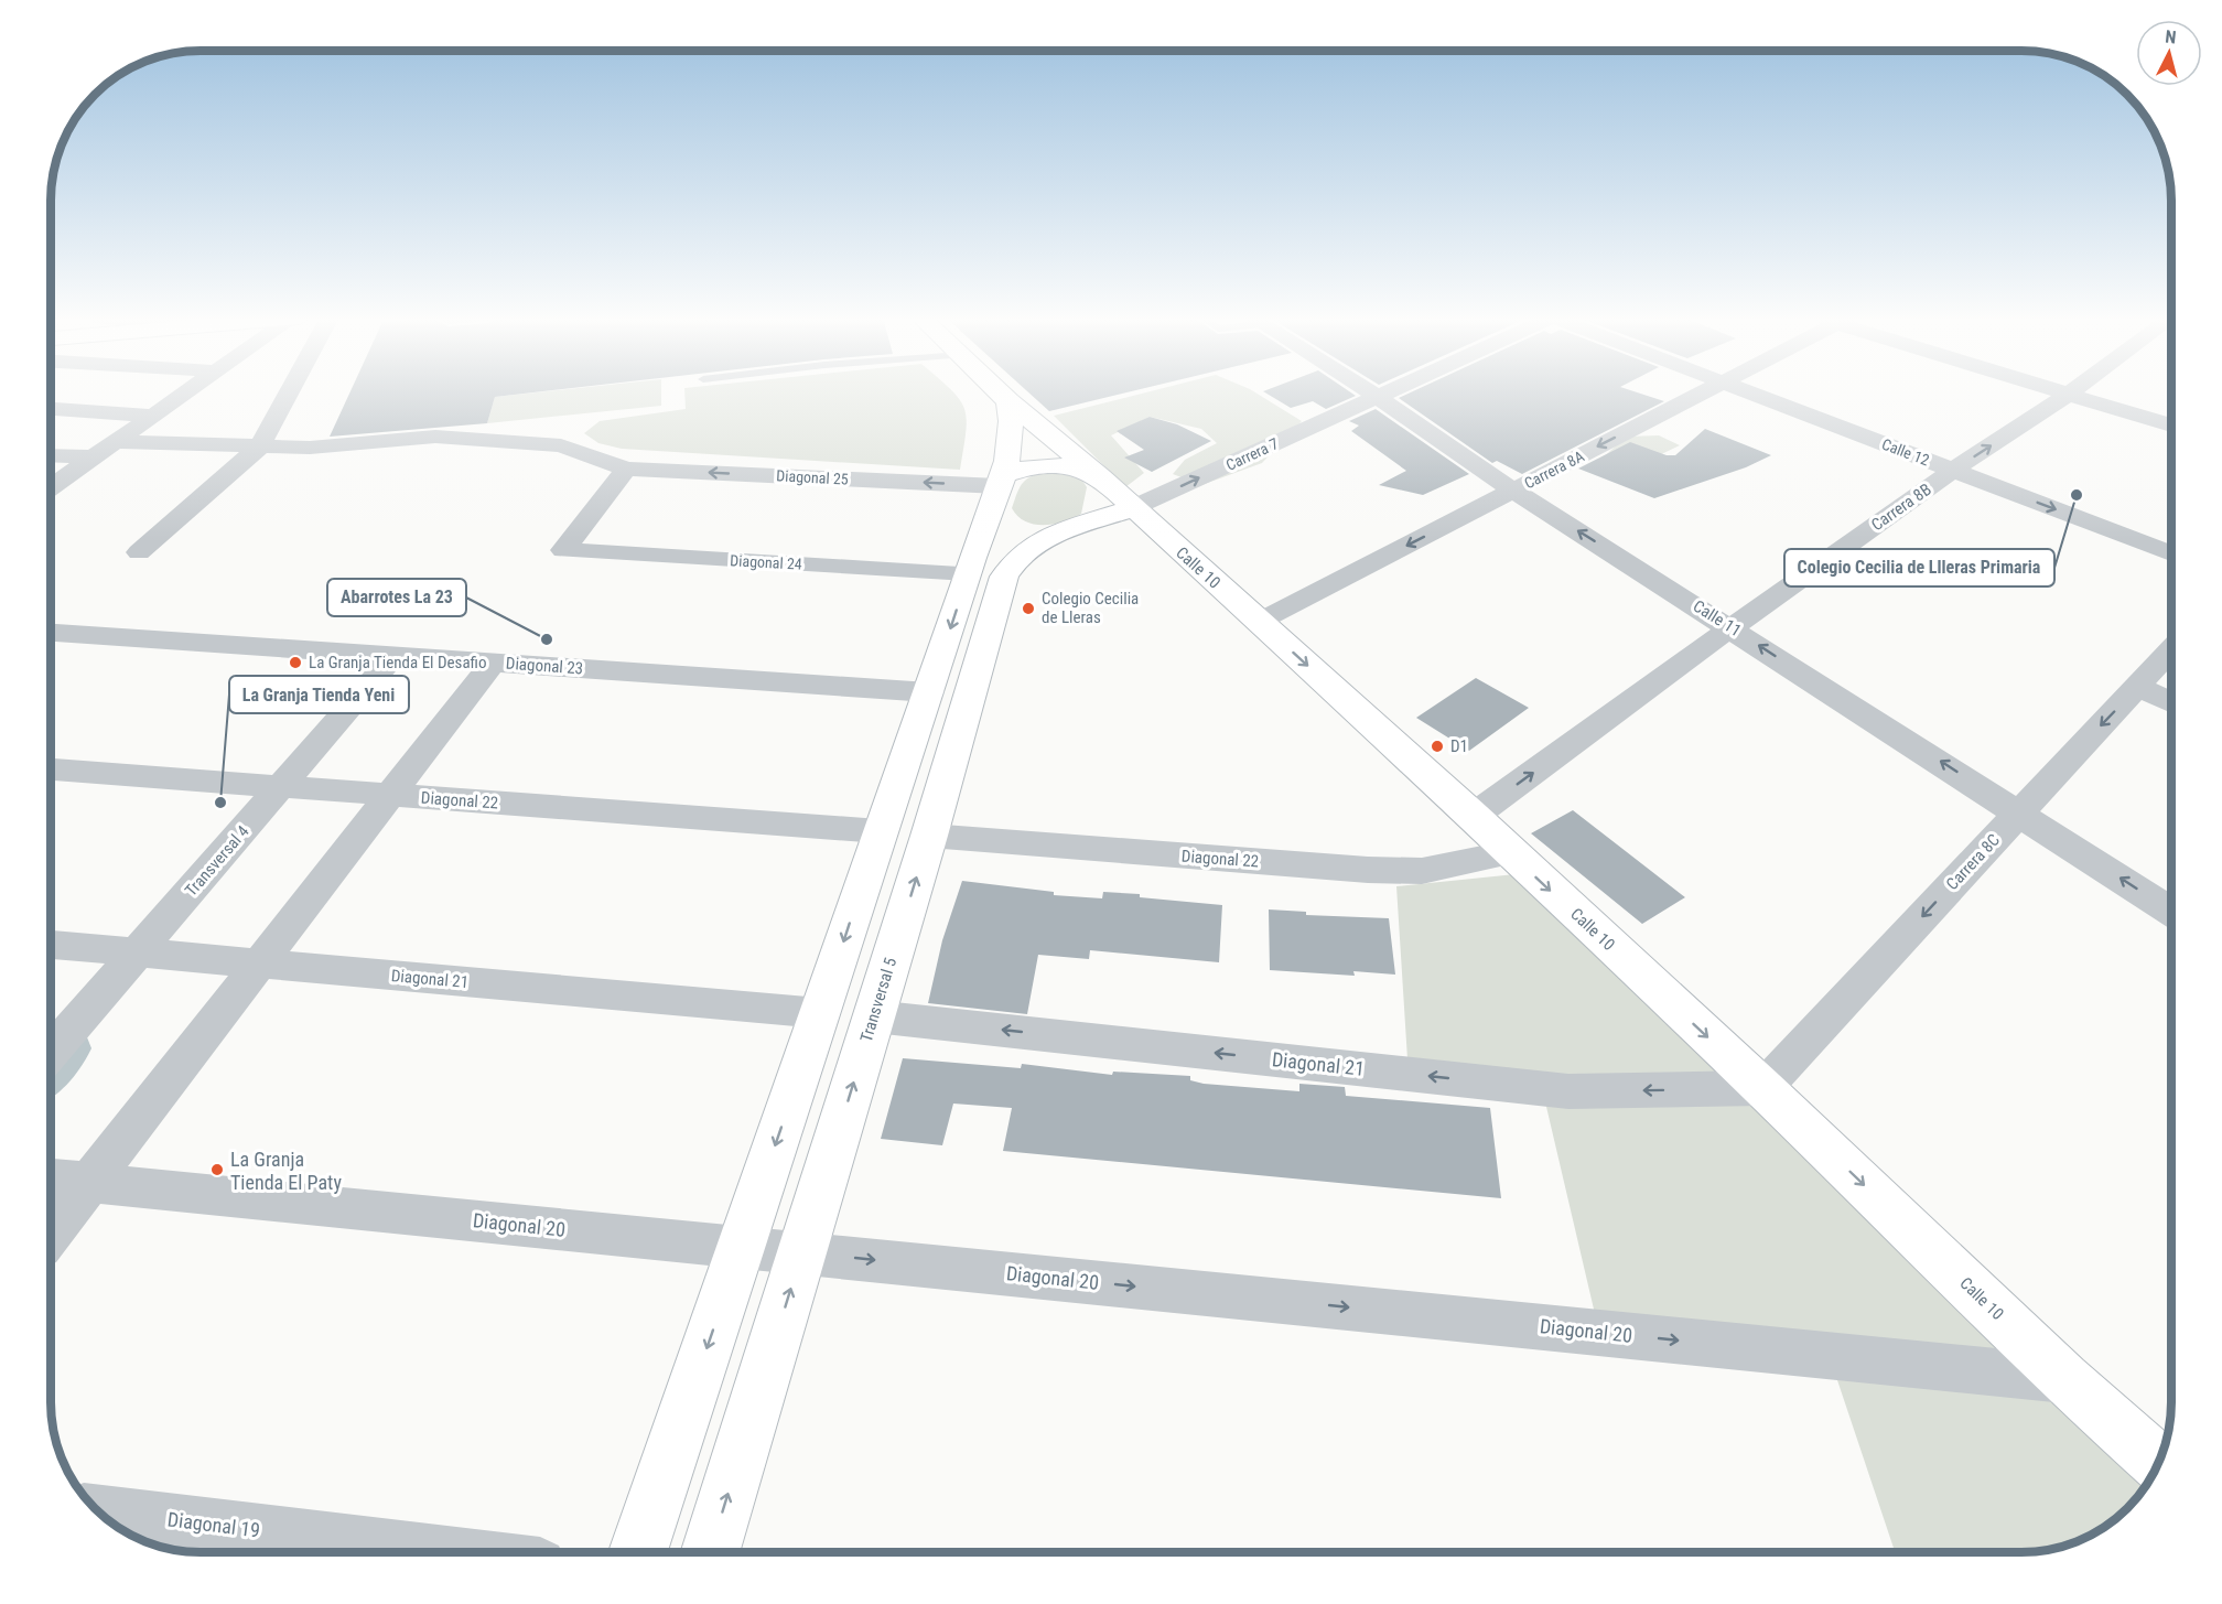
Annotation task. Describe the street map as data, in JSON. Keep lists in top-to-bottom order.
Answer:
{
  "streets": {
    "street": [
      "Calle 12",
      "Carrera 7",
      "Carrera 8A",
      "Diagonal 25",
      "Carrera 8B",
      "Diagonal 24",
      "Calle 10",
      "Calle 11",
      "Diagonal 23",
      "Diagonal 22",
      "Transversal 4",
      "Carrera 8C",
      "Diagonal 21",
      "Transversal 5",
      "Diagonal 20",
      "Diagonal 19"
    ]
  },
  "crossings": [
    ["Calle 12", "Carrera 8B"],
    ["Carrera 7", "Calle 10"],
    ["Carrera 7", "Calle 11"],
    ["Carrera 7", "Transversal 5"],
    ["Carrera 8A", "Calle 10"],
    ["Carrera 8A", "Calle 11"],
    ["Diagonal 25", "Diagonal 24"],
    ["Carrera 8B", "Calle 10"],
    ["Carrera 8B", "Calle 11"],
    ["Calle 10", "Diagonal 22"],
    ["Calle 10", "Carrera 8C"],
    ["Calle 10", "Diagonal 21"],
    ["Calle 10", "Transversal 5"],
    ["Calle 10", "Diagonal 20"],
    ["Calle 11", "Carrera 8C"],
    ["Diagonal 23", "Transversal 4"],
    ["Diagonal 22", "Transversal 4"],
    ["Diagonal 22", "Transversal 5"],
    ["Transversal 4", "Diagonal 21"],
    ["Carrera 8C", "Diagonal 21"],
    ["Diagonal 21", "Transversal 5"],
    ["Transversal 5", "Diagonal 20"]
  ],
  "one_way": [
    "Carrera 7",
    "Carrera 8A",
    "Diagonal 25",
    "Carrera 8B",
    "Calle 10",
    "Calle 11",
    "Carrera 8C",
    "Diagonal 21",
    "Diagonal 20"
  ],
  "places": [
    "Colegio Cecilia de Llleras Primaria",
    "Colegio Cecilia de Lleras",
    "Abarrotes La 23",
    "La Granja Tienda El Desafio",
    "D1",
    "La Granja Tienda Yeni",
    "La Granja Tienda El Paty"
  ],
  "north": "top"
}
